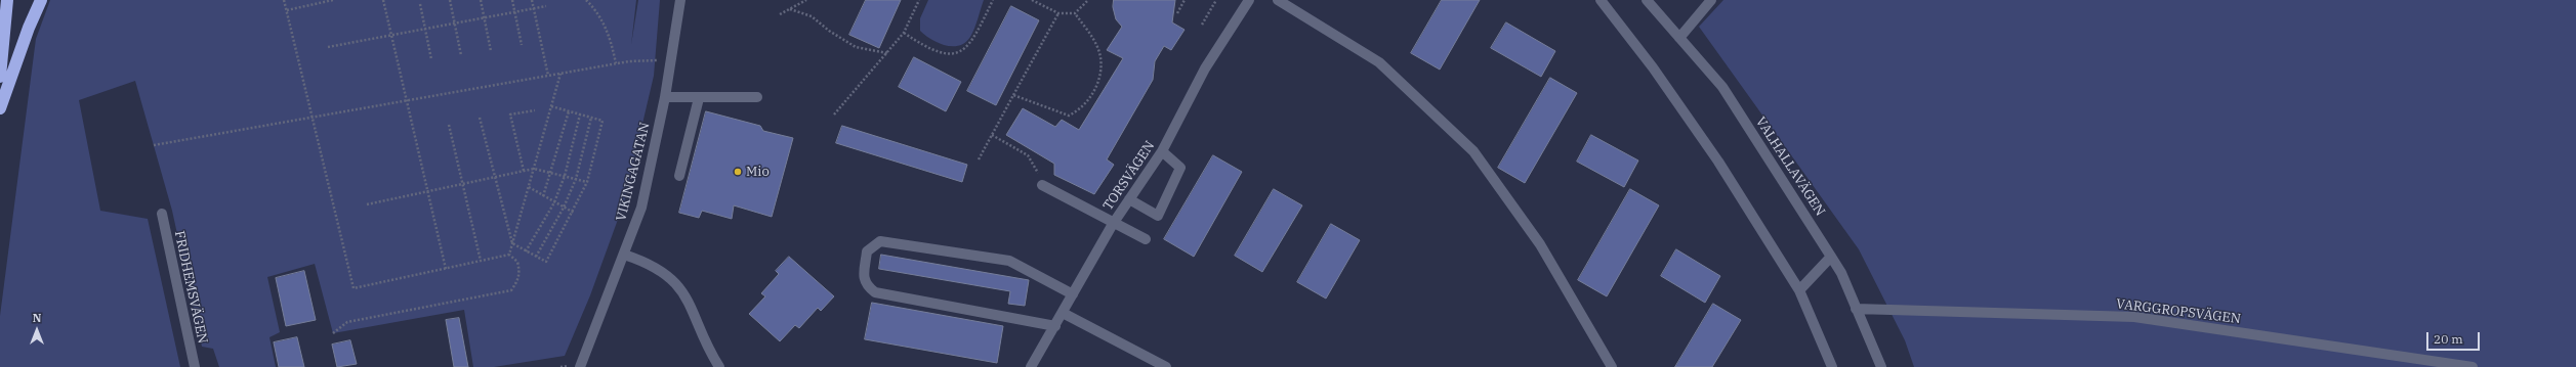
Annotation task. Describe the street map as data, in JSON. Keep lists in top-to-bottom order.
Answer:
{
  "streets": {
    "street": [
      "VALHALLAVÄGEN",
      "VIKINGAGATAN",
      "TORSVÄGEN",
      "FRIDHEMSVÄGEN",
      "VARGGROPSVÄGEN"
    ]
  },
  "crossings": [
    ["VALHALLAVÄGEN", "VARGGROPSVÄGEN"]
  ],
  "places": ["Mio"],
  "scale_bar": "20 m",
  "north": "top"
}
